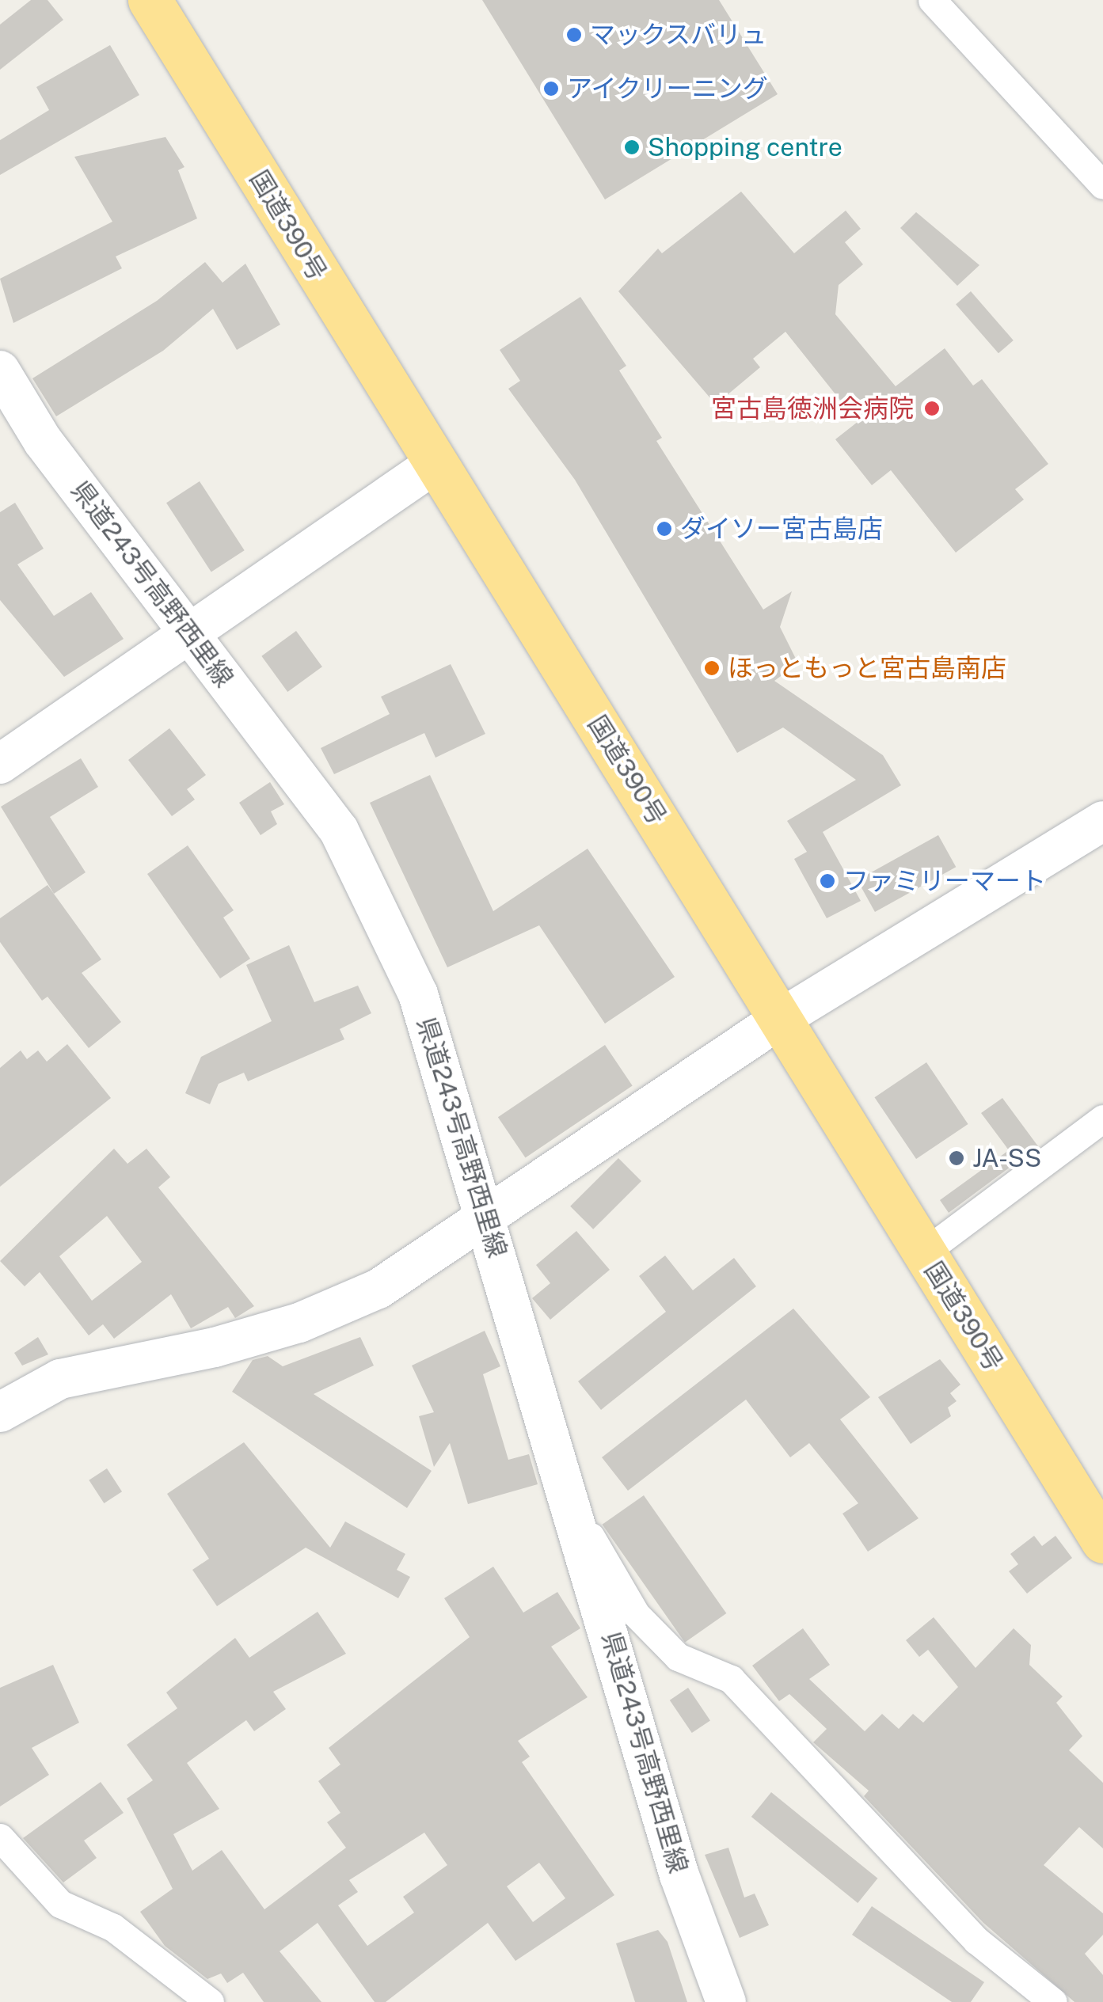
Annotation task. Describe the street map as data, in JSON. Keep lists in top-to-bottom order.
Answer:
{
  "streets": {
    "highway": ["国道390号"],
    "main road": ["県道243号高野西里線"]
  },
  "places": [
    "マックスバリュ",
    "アイクリーニング",
    "Shopping centre",
    "宮古島徳洲会病院",
    "ダイソー宮古島店",
    "ほっともっと宮古島南店",
    "ファミリーマート",
    "JA-SS"
  ]
}
